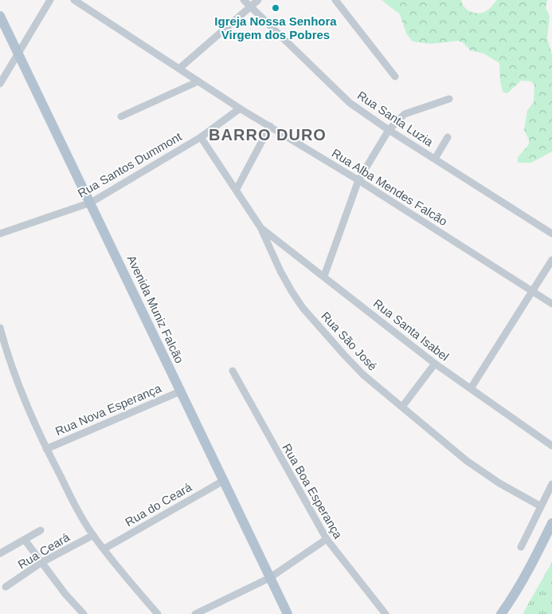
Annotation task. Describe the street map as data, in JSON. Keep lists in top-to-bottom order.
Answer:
{
  "streets": {
    "main road": ["Avenida Muniz Falcão"],
    "street": [
      "Rua Santa Luzia",
      "Rua Santos Dummont",
      "Rua Alba Mendes Falcão",
      "Rua Santa Isabel",
      "Rua São José",
      "Rua Nova Esperança",
      "Rua Boa Esperança",
      "Rua do Ceará",
      "Rua Ceará"
    ]
  },
  "crossings": [
    ["Rua Santos Dummont", "Rua Alba Mendes Falcão"],
    ["Rua Santos Dummont", "Avenida Muniz Falcão"],
    ["Rua Santos Dummont", "Rua São José"],
    ["Avenida Muniz Falcão", "Rua Nova Esperança"],
    ["Avenida Muniz Falcão", "Rua do Ceará"],
    ["Rua Santa Isabel", "Rua São José"]
  ],
  "districts": ["BARRO DURO"],
  "places": ["Igreja Nossa Senhora Virgem dos Pobres"]
}
